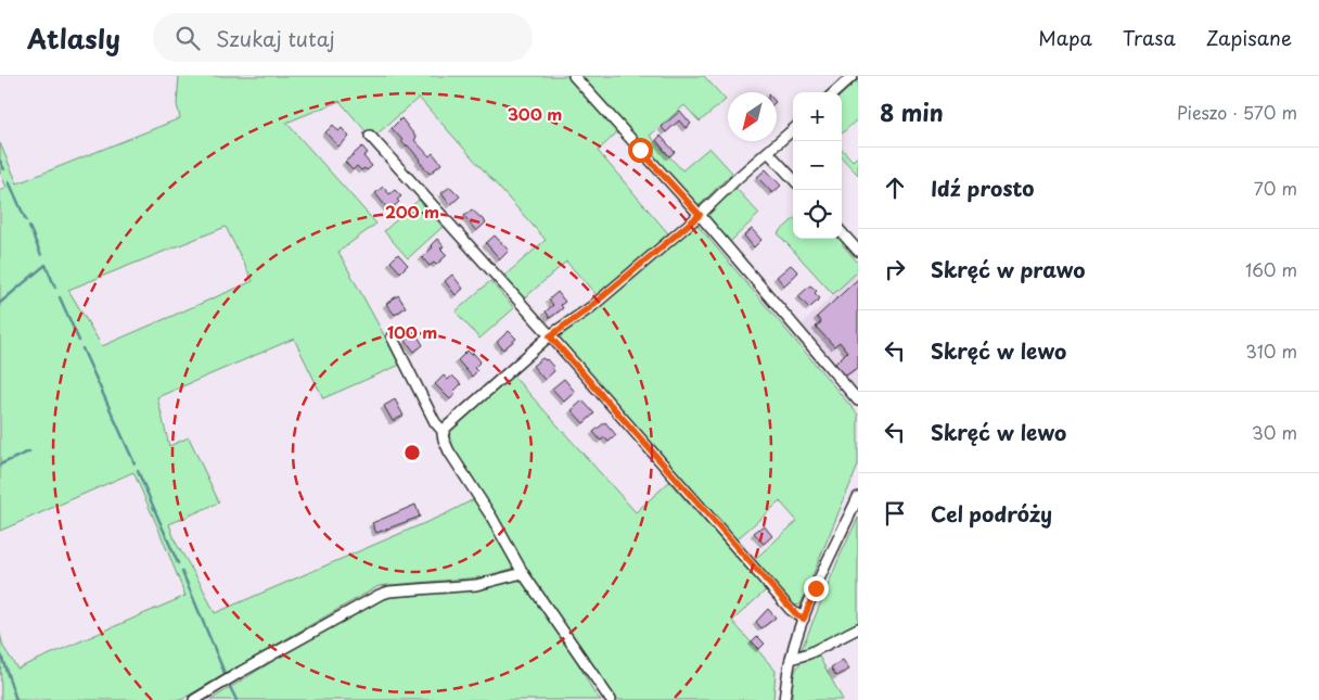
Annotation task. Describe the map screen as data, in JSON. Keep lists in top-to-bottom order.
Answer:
{
  "north": "bottom left",
  "page": {
    "header": "Atlasly",
    "search": "Szukaj tutaj",
    "nav": ["Mapa", "Trasa", "Zapisane"],
    "heading": ["8 min", "Pieszo · 570 m"],
    "map_buttons": ["+", "−"],
    "list": [
      ["Idź prosto", "70 m"],
      ["Skręć w prawo", "160 m"],
      ["Skręć w lewo", "310 m"],
      ["Skręć w lewo", "30 m"],
      "Cel podróży"
    ]
  },
  "rings": ["300 m", "200 m", "100 m"]
}
